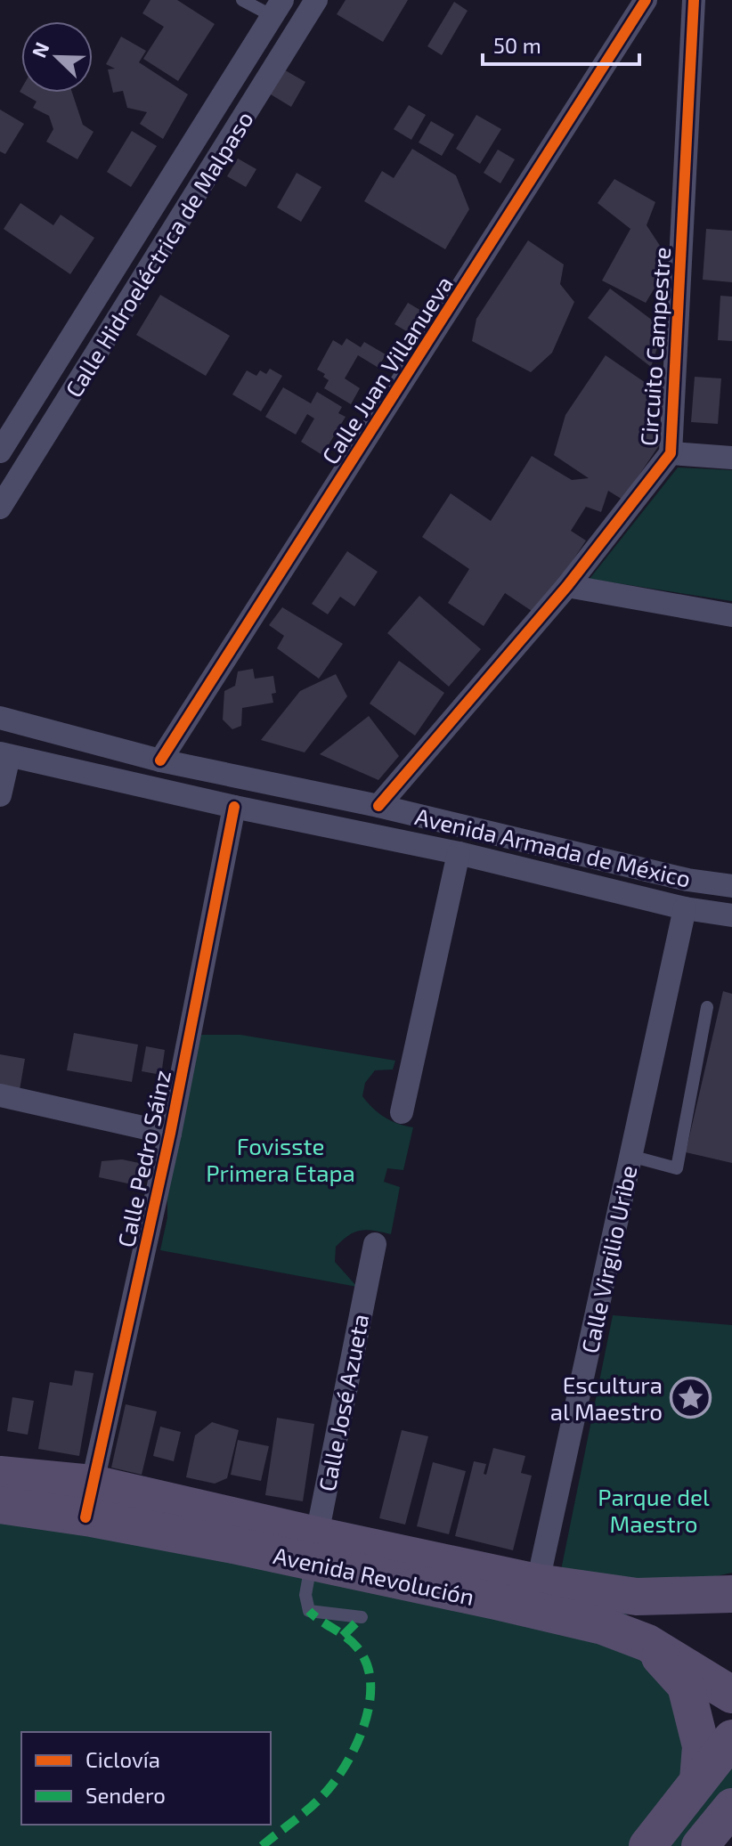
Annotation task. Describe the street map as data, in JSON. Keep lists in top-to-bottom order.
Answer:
{
  "streets": {
    "main road": ["Avenida Revolución"],
    "street": [
      "Calle Hidroeléctrica de Malpaso",
      "Circuito Campestre",
      "Calle Juan Villanueva",
      "Avenida Armada de México",
      "Calle Pedro Sáinz",
      "Calle Virgilio Uribe",
      "Calle José Azueta"
    ]
  },
  "crossings": [
    ["Circuito Campestre", "Avenida Armada de México"],
    ["Calle Juan Villanueva", "Avenida Armada de México"],
    ["Avenida Armada de México", "Calle Pedro Sáinz"],
    ["Avenida Armada de México", "Calle Virgilio Uribe"],
    ["Calle Pedro Sáinz", "Avenida Revolución"],
    ["Calle Virgilio Uribe", "Avenida Revolución"],
    ["Calle José Azueta", "Avenida Revolución"]
  ],
  "parks": ["Fovisste Primera Etapa", "Parque del Maestro"],
  "places": {
    "place": ["Escultura al Maestro"]
  },
  "legend": ["Ciclovía", "Sendero"],
  "scale_bar": "50 m",
  "north": "top left"
}
